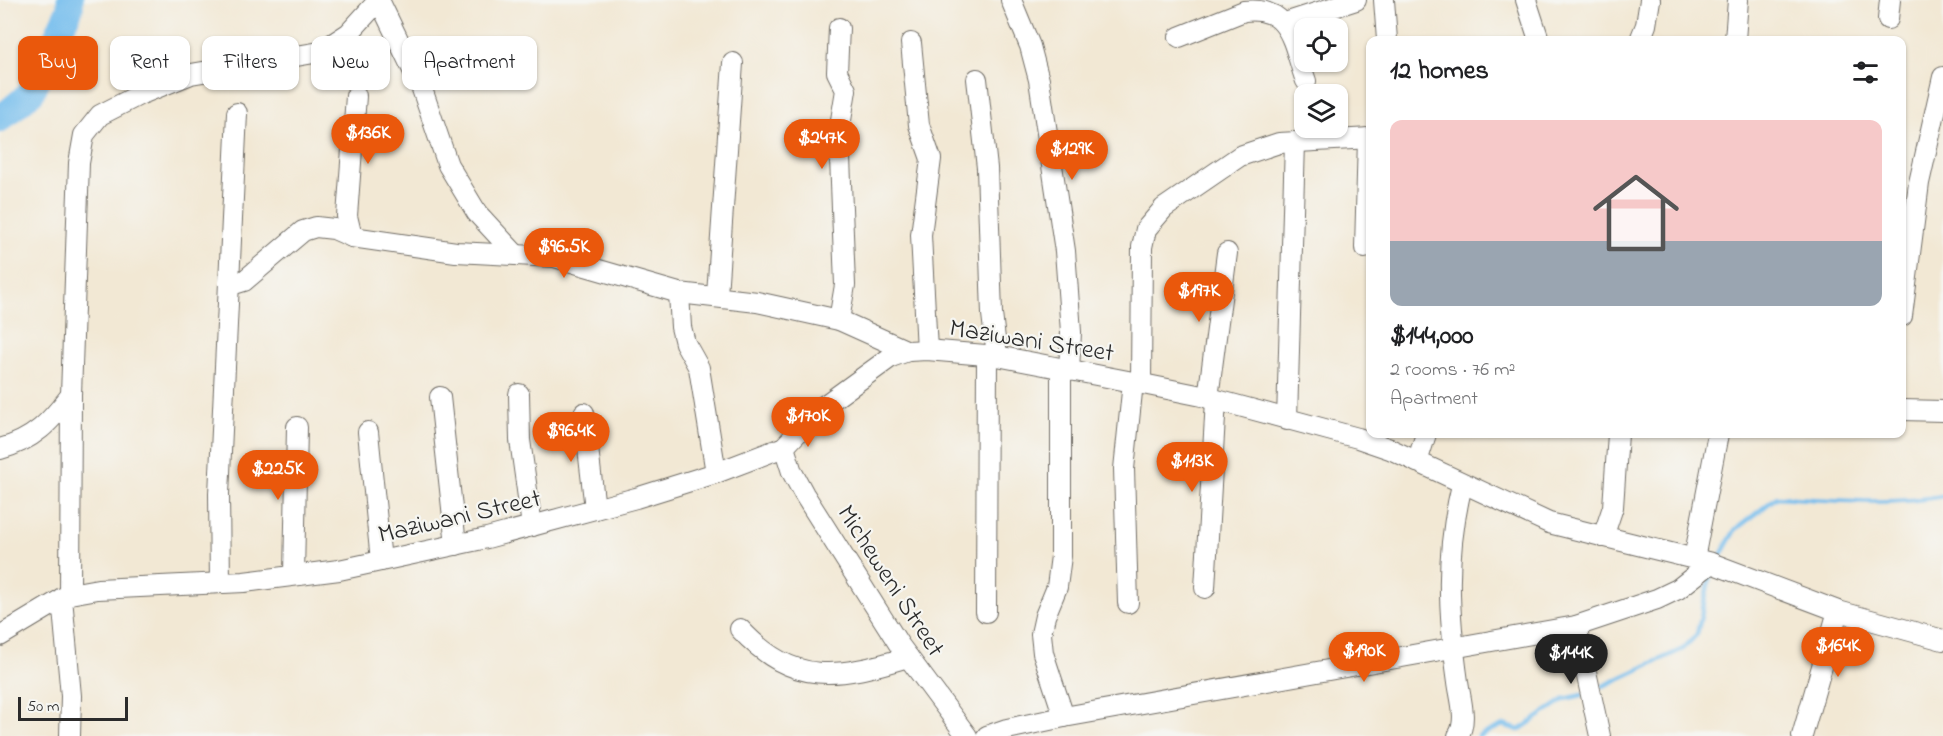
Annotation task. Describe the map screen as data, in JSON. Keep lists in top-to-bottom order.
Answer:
{
  "streets": {
    "street": ["Maziwani Street", "Micheweni Street"]
  },
  "crossings": [
    ["Maziwani Street", "Micheweni Street"]
  ],
  "scale_bar": "50 m",
  "page": {
    "chip": [
      "Buy",
      "Rent",
      "Filters",
      "New",
      "Apartment"
    ],
    "heading": "12 homes",
    "list": [
      {
        "name": "$144,000",
        "note": "2 rooms · 76 m² · Apartment"
      }
    ],
    "price": [
      "$136K",
      "$247K",
      "$129K",
      "$96.5K",
      "$197K",
      "$170K",
      "$96.4K",
      "$113K",
      "$225K",
      "$164K",
      "$190K",
      "$144K"
    ],
    "scale": "50 m"
  }
}
